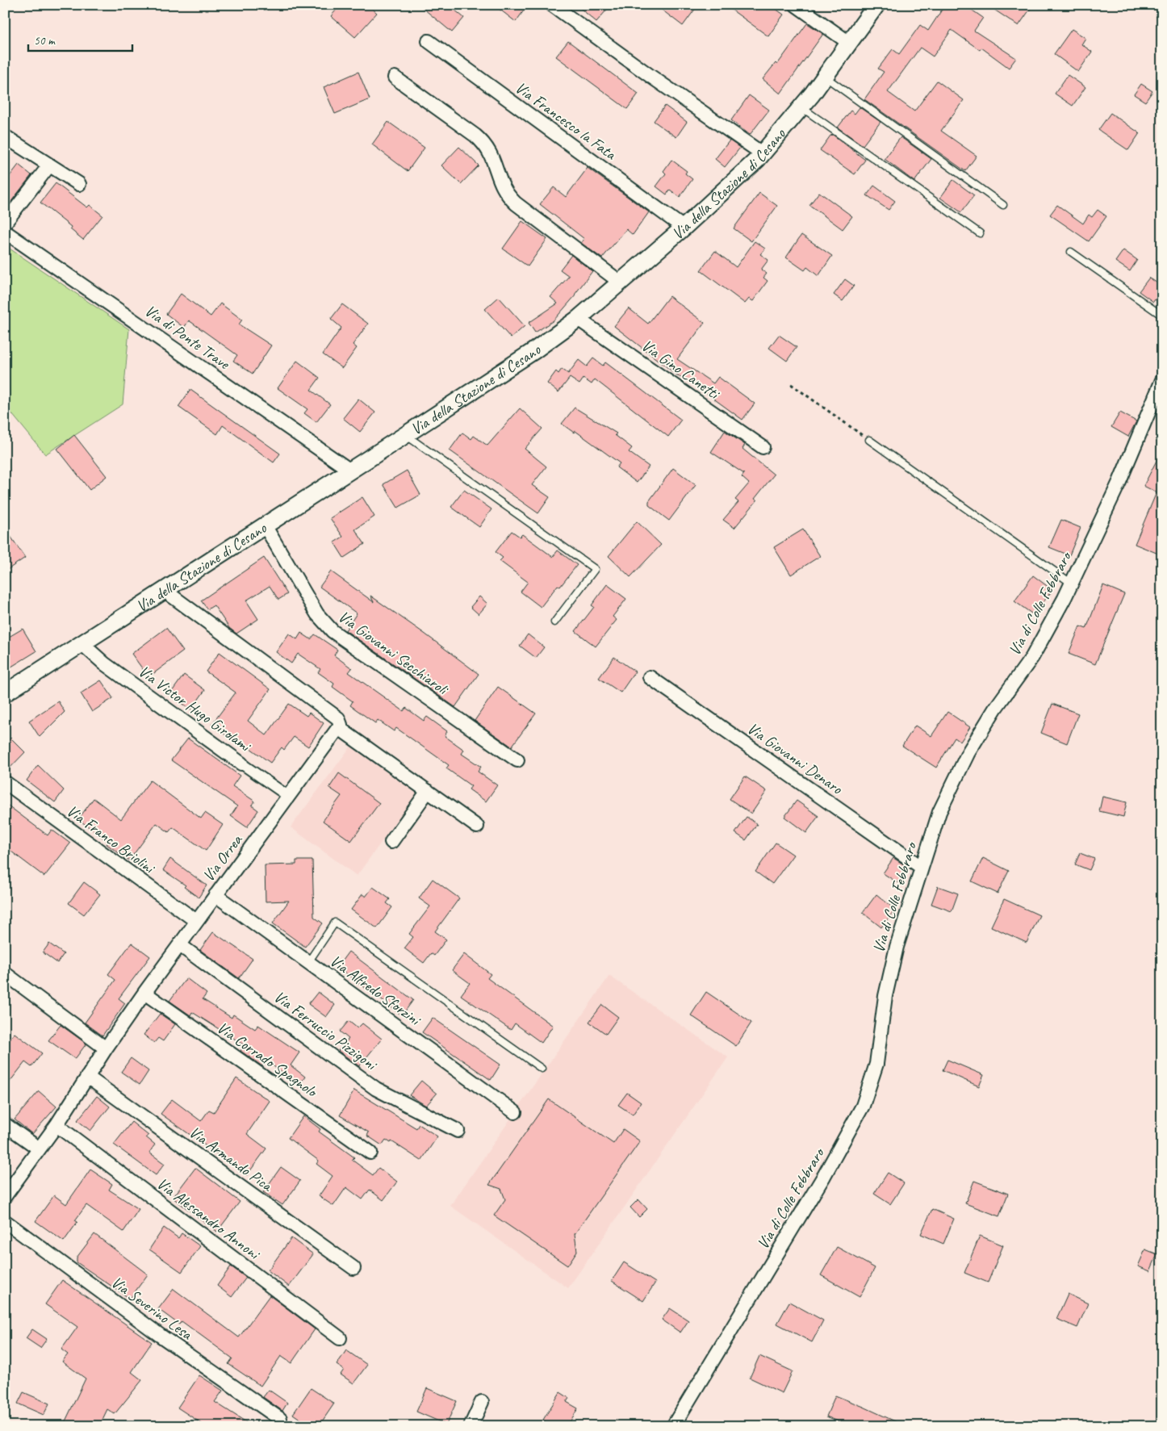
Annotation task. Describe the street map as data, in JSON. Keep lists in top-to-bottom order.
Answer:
{
  "streets": {
    "street": [
      "Via Francesco la Fata",
      "Via della Stazione di Cesano",
      "Via di Ponte Trave",
      "Via Gino Canetti",
      "Via di Colle Febbraro",
      "Via Giovanni Secchiaroli",
      "Via Victor Hugo Girolami",
      "Via Giovanni Denaro",
      "Via Franco Briolini",
      "Via Orrea",
      "Via Alfredo Sforzini",
      "Via Ferruccio Pizzigoni",
      "Via Corrado Spagnolo",
      "Via Armando Pica",
      "Via Alessandro Annoni",
      "Via Severino Lesa"
    ]
  },
  "crossings": [
    ["Via Francesco la Fata", "Via della Stazione di Cesano"],
    ["Via della Stazione di Cesano", "Via di Ponte Trave"],
    ["Via della Stazione di Cesano", "Via Gino Canetti"],
    ["Via della Stazione di Cesano", "Via Giovanni Secchiaroli"],
    ["Via della Stazione di Cesano", "Via Victor Hugo Girolami"],
    ["Via di Colle Febbraro", "Via Giovanni Denaro"],
    ["Via Victor Hugo Girolami", "Via Orrea"],
    ["Via Franco Briolini", "Via Orrea"],
    ["Via Orrea", "Via Alfredo Sforzini"],
    ["Via Orrea", "Via Ferruccio Pizzigoni"],
    ["Via Orrea", "Via Corrado Spagnolo"],
    ["Via Orrea", "Via Armando Pica"],
    ["Via Orrea", "Via Alessandro Annoni"]
  ],
  "scale_bar": "50 m"
}
